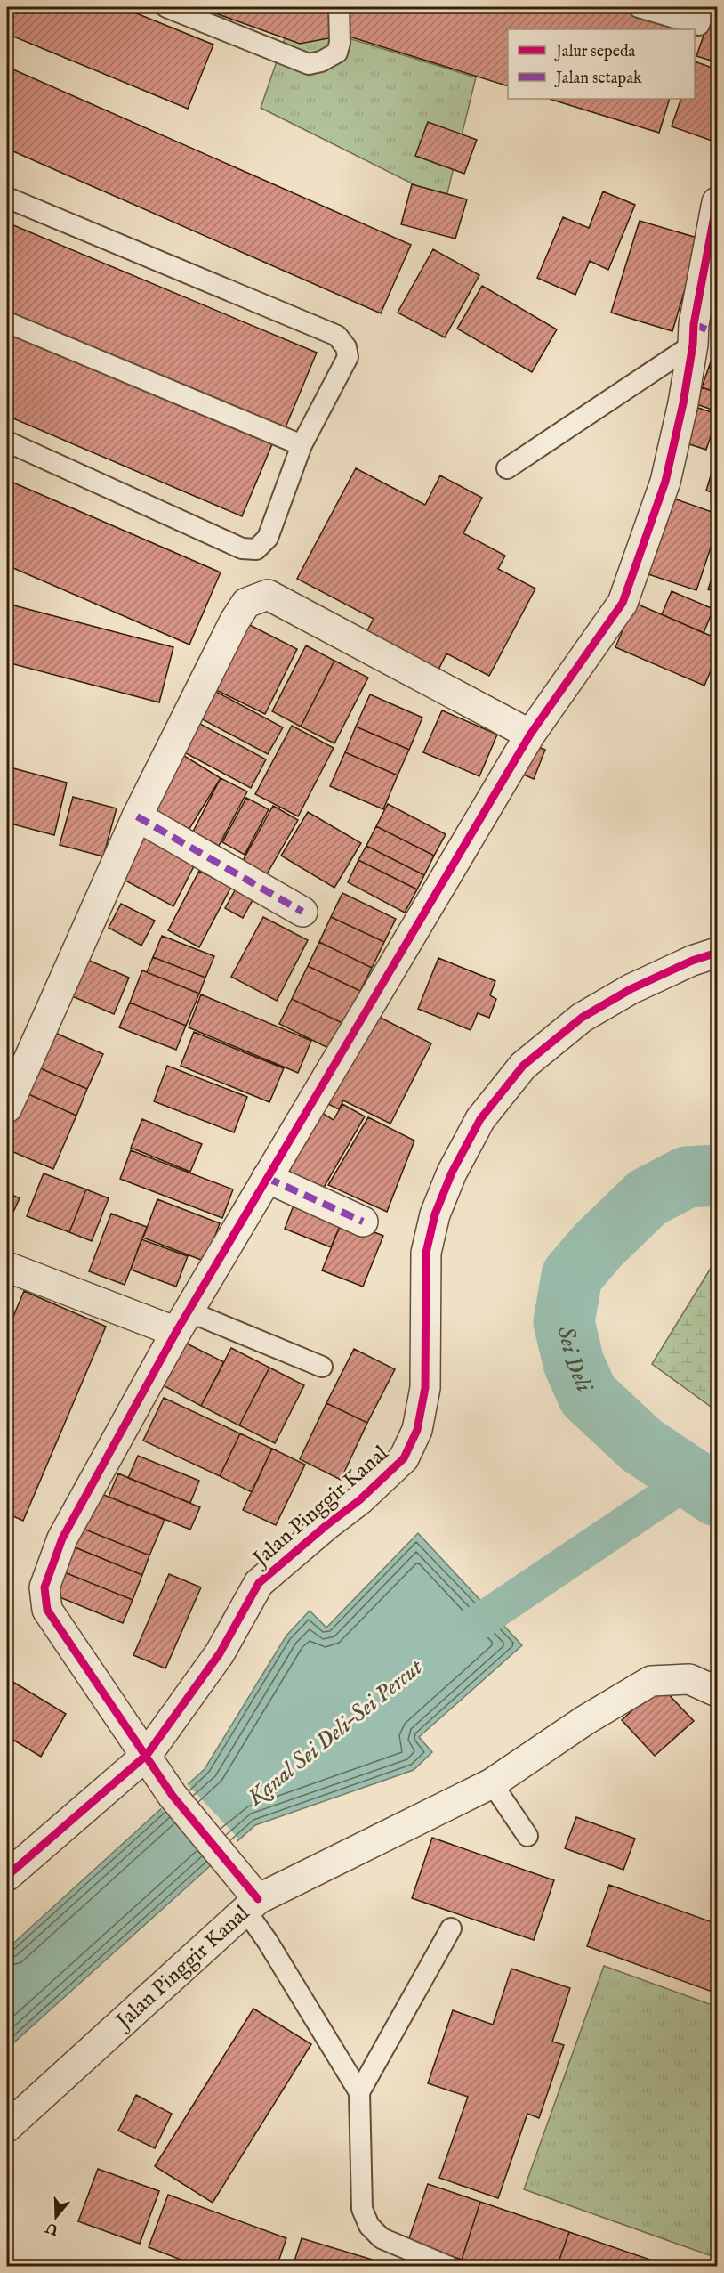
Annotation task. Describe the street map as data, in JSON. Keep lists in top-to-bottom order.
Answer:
{
  "streets": {
    "street": ["Jalan Pinggir Kanal"]
  },
  "water": ["Sei Deli", "Kanal Sei Deli–Sei Percut"],
  "legend": ["Jalur sepeda", "Jalan setapak"],
  "north": "bottom"
}
